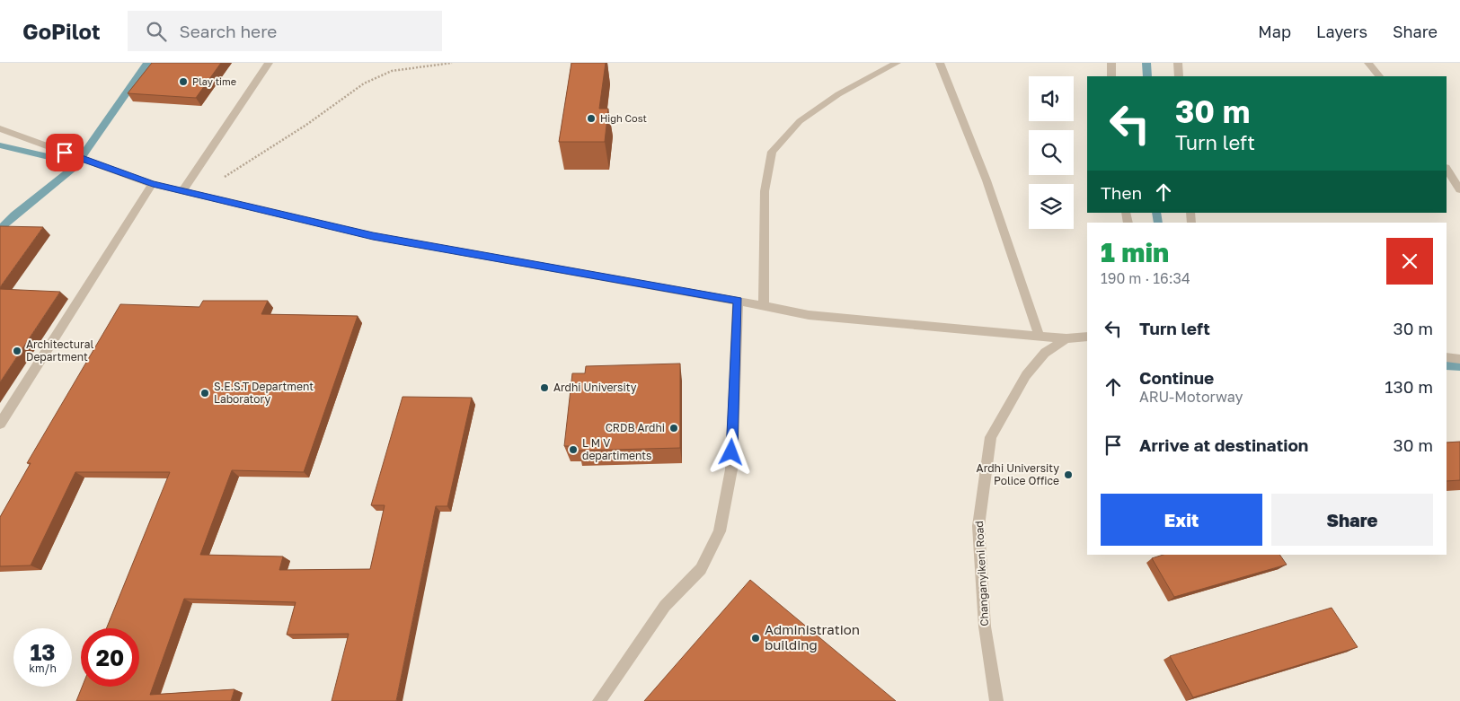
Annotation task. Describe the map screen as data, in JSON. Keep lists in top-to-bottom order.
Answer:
{
  "streets": {
    "street": ["Changanyikeni Road"]
  },
  "places": [
    "Play time",
    "High Cost",
    "Architectural Department",
    "Ardhi University",
    "S.E.S.T Department Laboratory",
    "CRDB Ardhi",
    "L M V departiments",
    "Ardhi University Police Office",
    "Administration building"
  ],
  "page": {
    "header": "GoPilot",
    "search": "Search here",
    "nav": ["Map", "Layers", "Share"],
    "turn": ["30 m", "Turn left"],
    "then": "Then",
    "heading": ["1 min", "190 m · 16:34"],
    "list": [
      {
        "name": "Turn left",
        "value": "30 m"
      },
      {
        "name": "Continue",
        "note": "ARU-Motorway",
        "value": "130 m"
      },
      {
        "name": "Arrive at destination",
        "value": "30 m"
      }
    ],
    "buttons": ["Exit", "Share"],
    "speed": "13 km/h",
    "limit": "20"
  }
}
